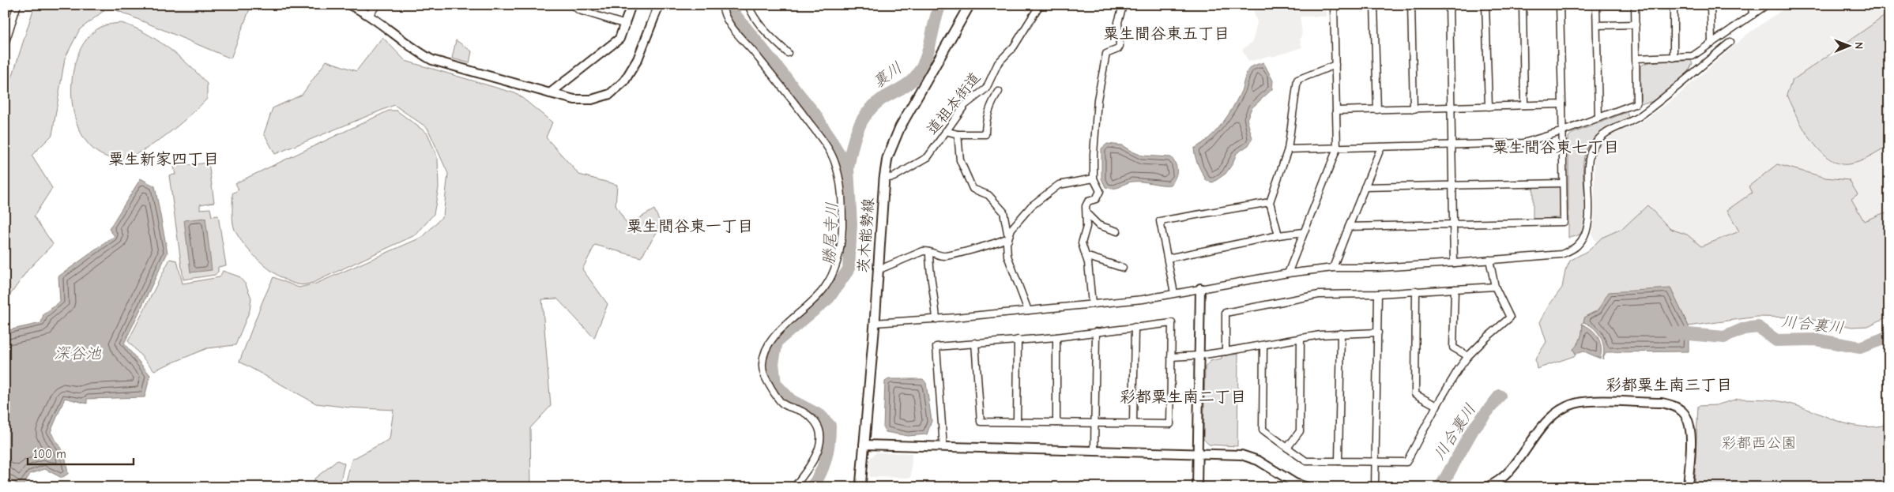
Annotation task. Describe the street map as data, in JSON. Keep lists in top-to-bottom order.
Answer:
{
  "streets": {
    "main road": ["茨木能勢線"],
    "street": ["道祖本街道"]
  },
  "crossings": [
    ["道祖本街道", "茨木能勢線"]
  ],
  "districts": [
    "粟生間谷東五丁目",
    "粟生間谷東七丁目",
    "粟生新家四丁目",
    "粟生間谷東一丁目",
    "彩都粟生南三丁目",
    "彩都粟生南二丁目"
  ],
  "water": [
    "裏川",
    "勝尾寺川",
    "川合裏川",
    "深谷池"
  ],
  "parks": ["彩都西公園"],
  "scale_bar": "100 m",
  "north": "right"
}
